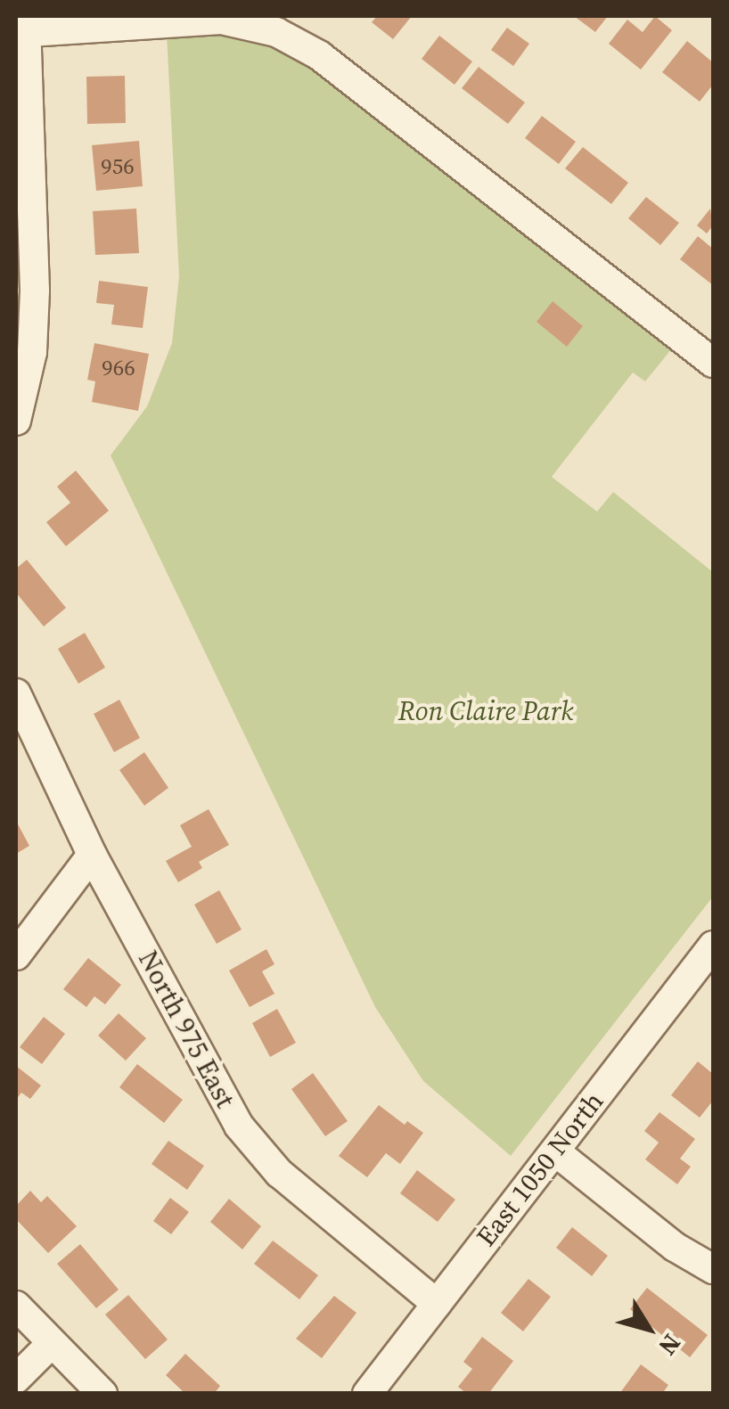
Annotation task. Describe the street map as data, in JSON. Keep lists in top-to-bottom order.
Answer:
{
  "streets": {
    "street": ["North 975 East", "East 1050 North"]
  },
  "crossings": [
    ["North 975 East", "East 1050 North"]
  ],
  "parks": ["Ron Claire Park"],
  "house_numbers": ["956", "966"],
  "north": "bottom right"
}
